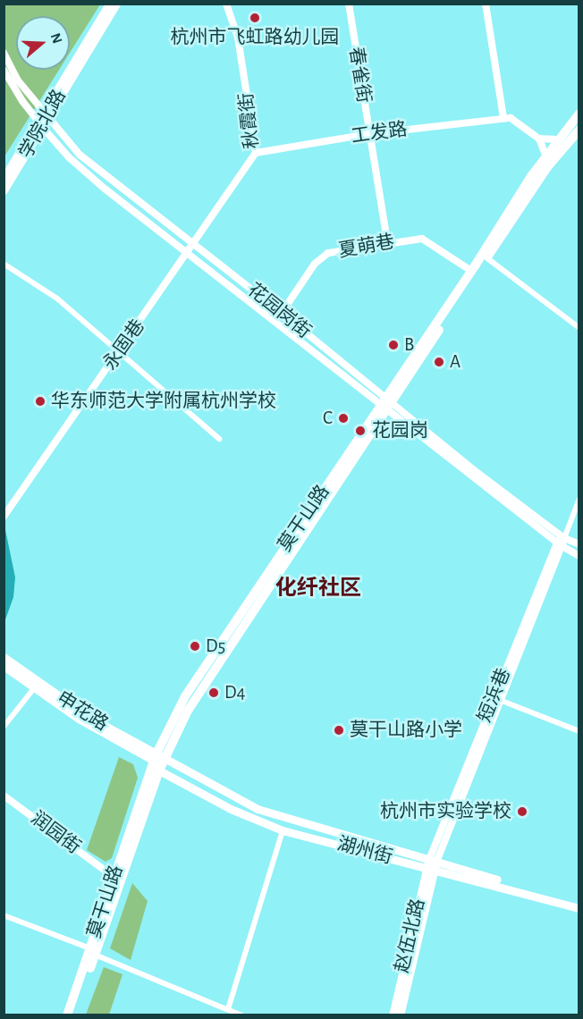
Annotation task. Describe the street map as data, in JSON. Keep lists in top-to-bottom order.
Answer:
{
  "streets": {
    "main road": [
      "学院北路",
      "莫干山路",
      "申花路",
      "湖州街",
      "赵伍北路"
    ],
    "street": [
      "春雀街",
      "秋霞街",
      "工发路",
      "夏萌巷",
      "花园岗街",
      "永固巷",
      "短浜巷",
      "润园街"
    ]
  },
  "crossings": [
    ["春雀街", "工发路"],
    ["春雀街", "夏萌巷"],
    ["秋霞街", "工发路"],
    ["秋霞街", "花园岗街"],
    ["秋霞街", "永固巷"],
    ["学院北路", "花园岗街"],
    ["夏萌巷", "花园岗街"],
    ["夏萌巷", "莫干山路"],
    ["花园岗街", "永固巷"],
    ["花园岗街", "莫干山路"],
    ["花园岗街", "短浜巷"],
    ["莫干山路", "申花路"],
    ["莫干山路", "润园街"],
    ["莫干山路", "湖州街"],
    ["短浜巷", "湖州街"],
    ["短浜巷", "赵伍北路"],
    ["申花路", "湖州街"],
    ["湖州街", "赵伍北路"]
  ],
  "districts": ["化纤社区"],
  "places": [
    "杭州市飞虹路幼儿园",
    "B",
    "A",
    "华东师范大学附属杭州学校",
    "C",
    "花园岗",
    "D5",
    "D4",
    "莫干山路小学",
    "杭州市实验学校"
  ],
  "north": "right"
}
